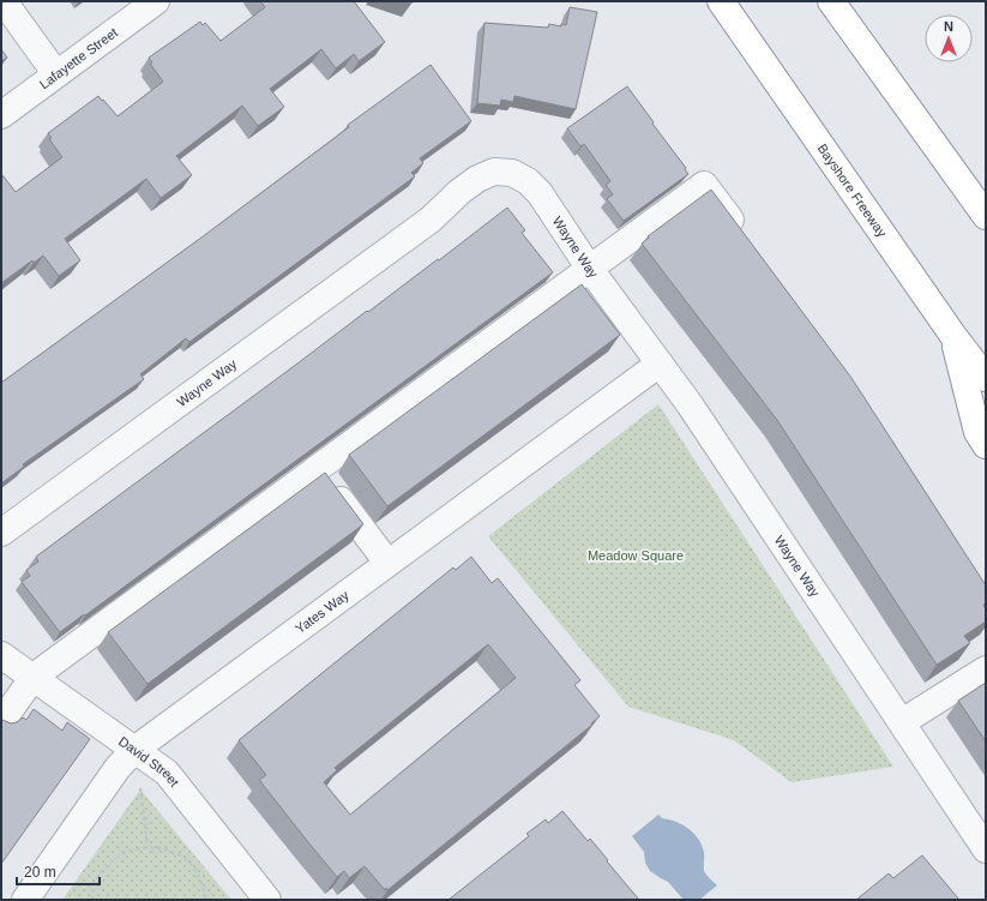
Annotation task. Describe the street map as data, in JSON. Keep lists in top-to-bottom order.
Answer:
{
  "streets": {
    "highway": ["Bayshore Freeway"],
    "street": [
      "Lafayette Street",
      "Wayne Way",
      "Yates Way",
      "David Street"
    ]
  },
  "crossings": [
    ["Wayne Way", "Yates Way"],
    ["Yates Way", "David Street"]
  ],
  "parks": ["Meadow Square"],
  "scale_bar": "20 m",
  "north": "top"
}
